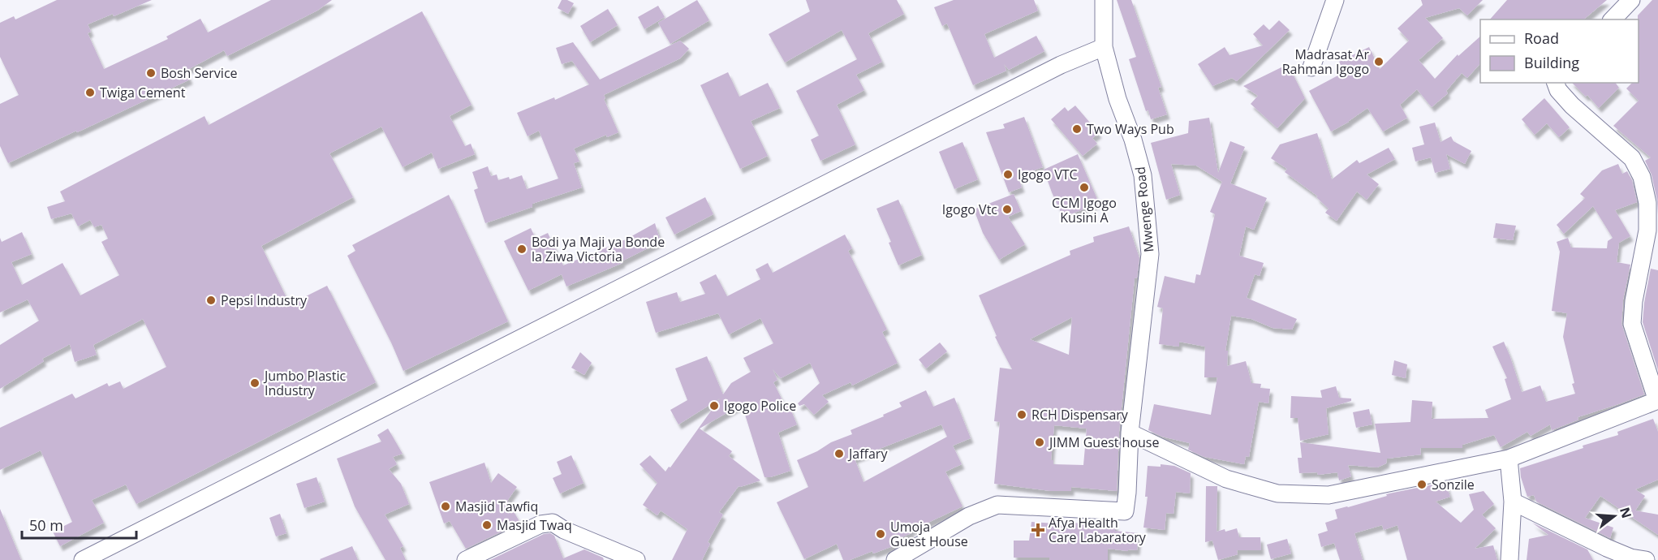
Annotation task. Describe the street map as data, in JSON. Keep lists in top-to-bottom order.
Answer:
{
  "streets": {
    "street": ["Mwenge Road"]
  },
  "places": {
    "other": [
      "Madrasat Ar Rahman Igogo",
      "Bosh Service",
      "Twiga Cement",
      "Two Ways Pub",
      "Igogo VTC",
      "CCM Igogo Kusini A",
      "Igogo Vtc",
      "Bodi ya Maji ya Bonde la Ziwa Victoria",
      "Pepsi Industry",
      "Jumbo Plastic Industry",
      "Igogo Police",
      "RCH Dispensary",
      "JIMM Guest house",
      "Jaffary",
      "Sonzile",
      "Masjid Tawfiq",
      "Masjid Twaq",
      "Umoja Guest House"
    ],
    "health": ["Afya Health Care Labaratory"]
  },
  "legend": ["Road", "Building"],
  "scale_bar": "50 m",
  "north": "right"
}
